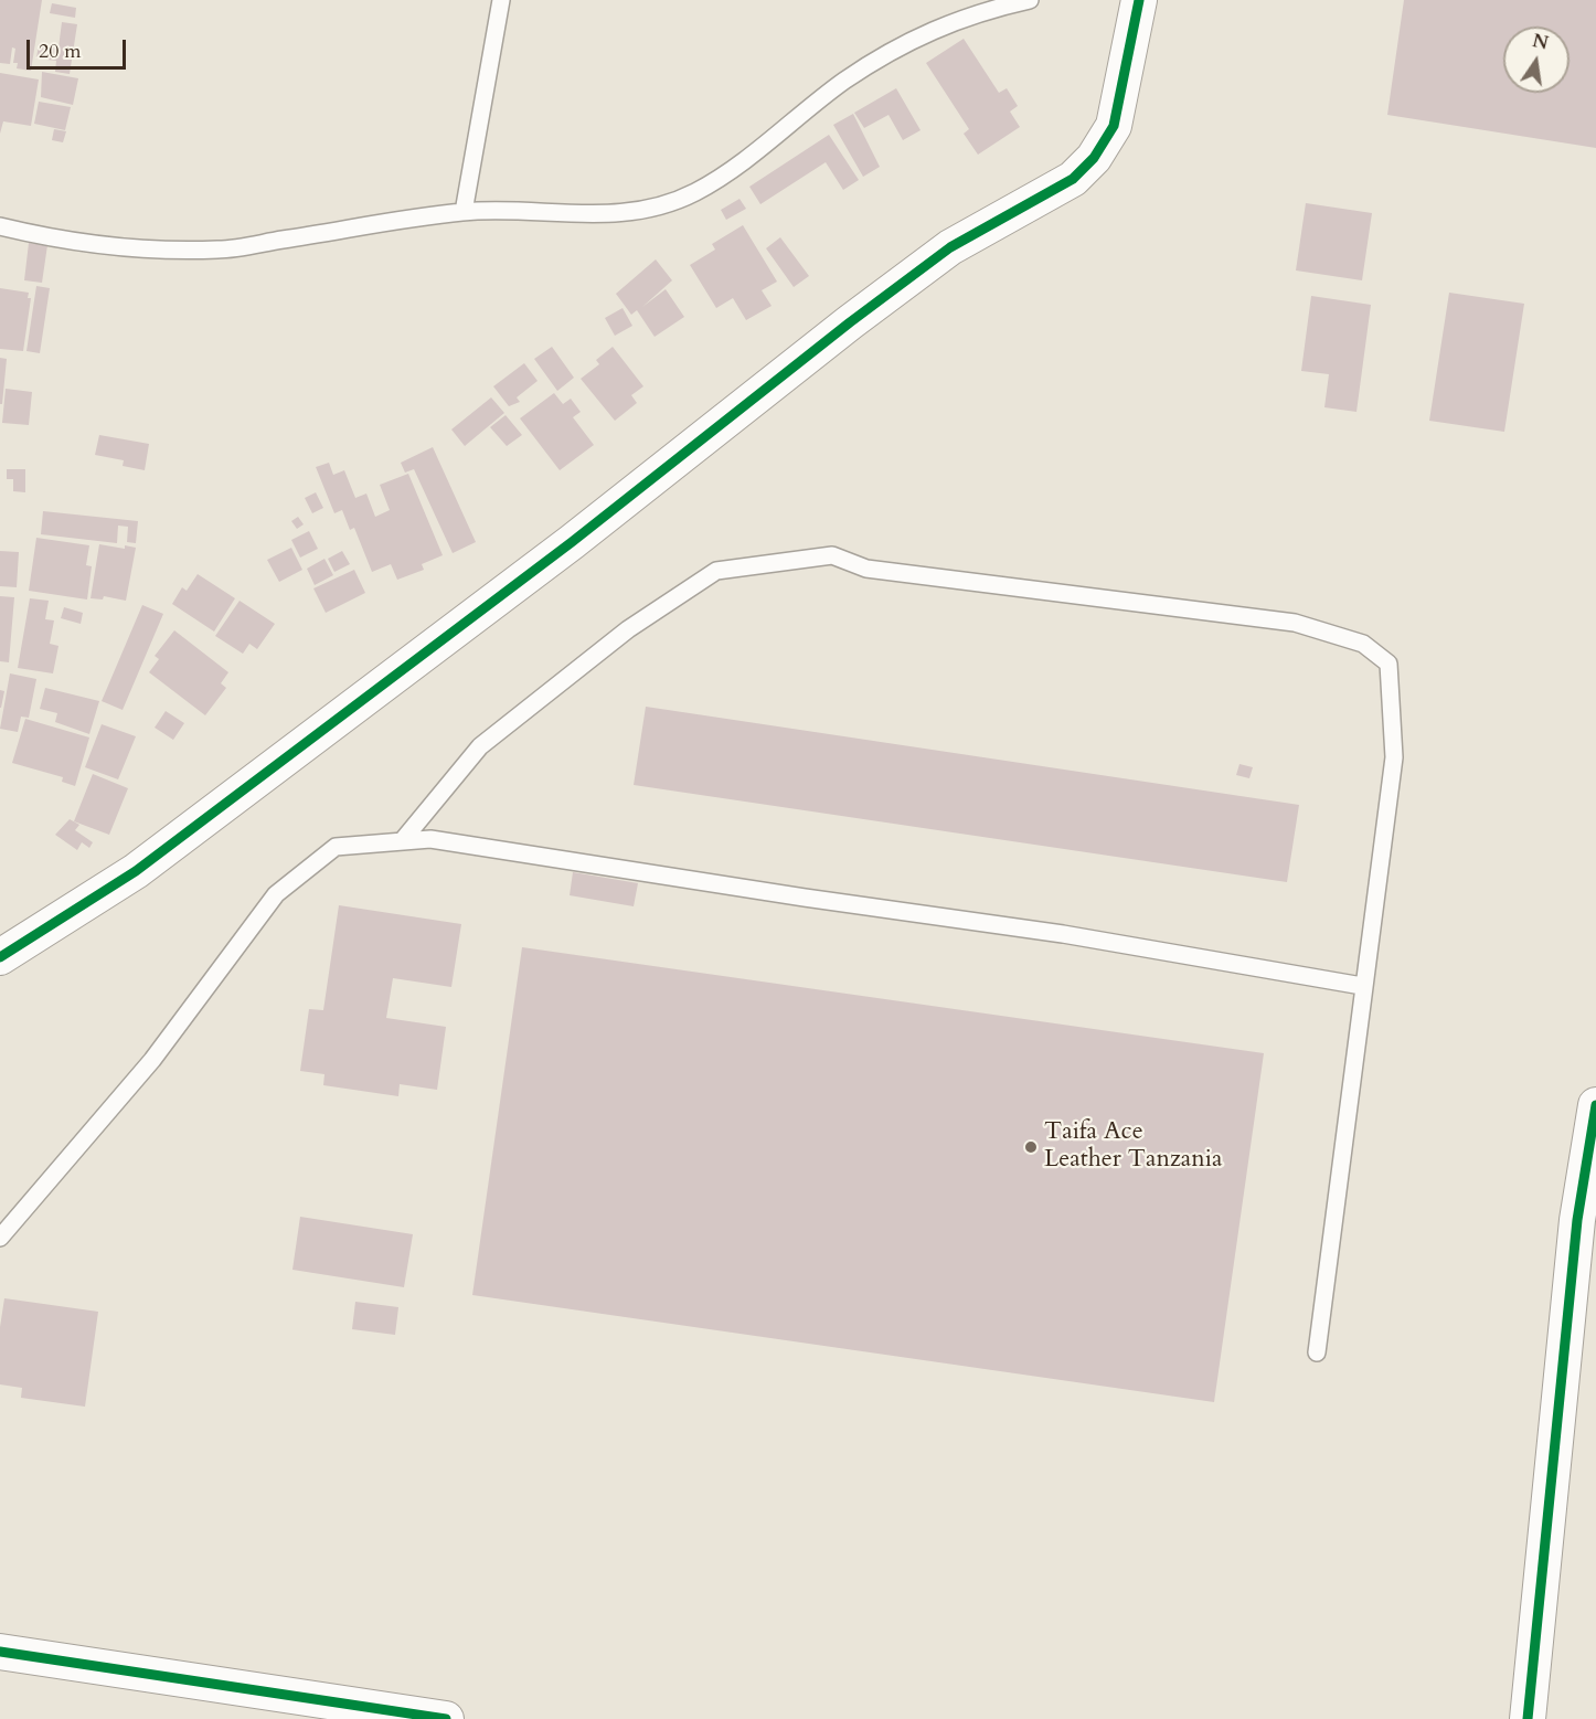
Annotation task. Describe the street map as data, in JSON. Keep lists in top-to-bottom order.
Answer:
{
  "places": ["Taifa Ace Leather Tanzania"],
  "scale_bar": "20 m",
  "north": "top"
}
